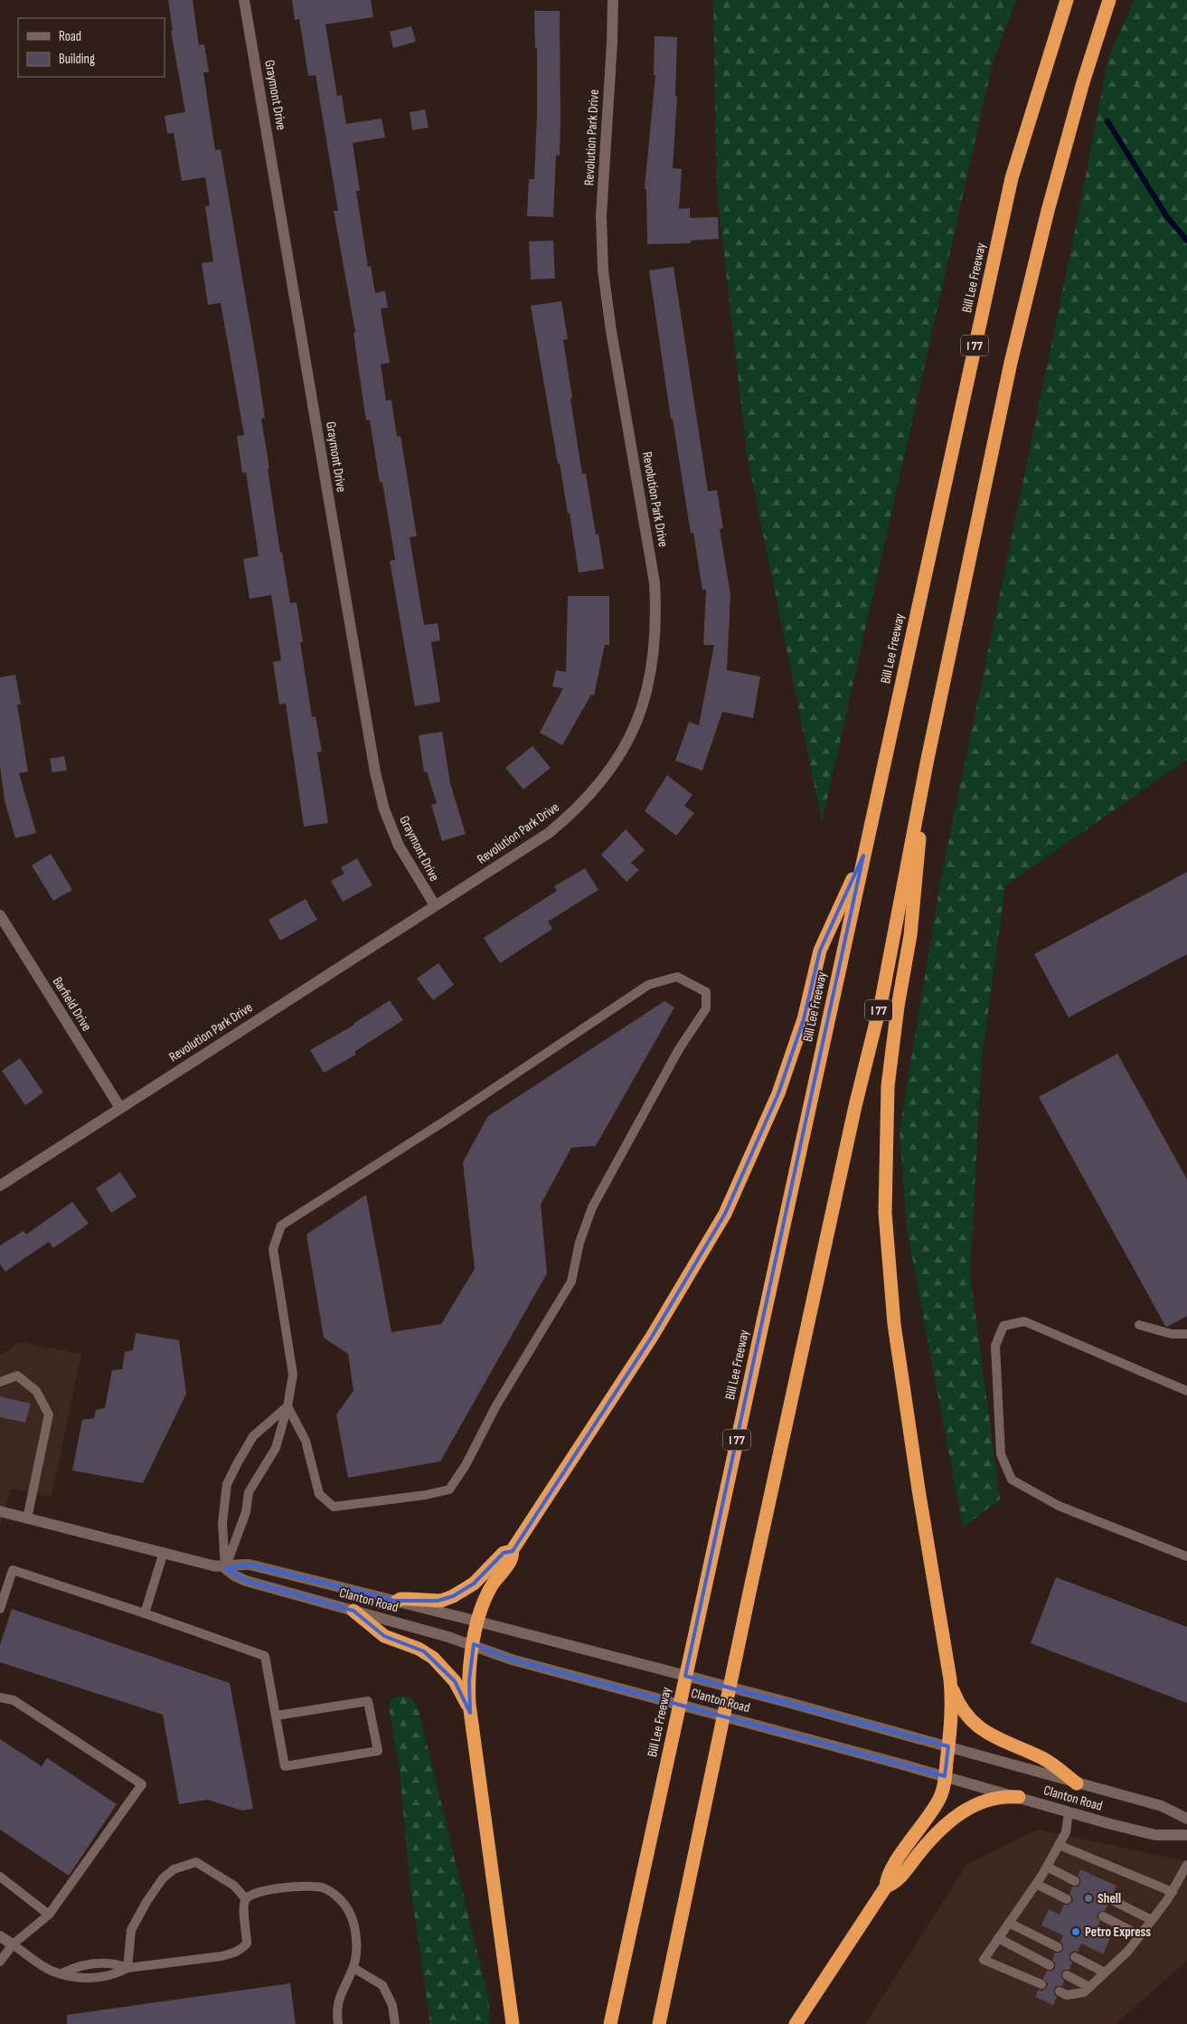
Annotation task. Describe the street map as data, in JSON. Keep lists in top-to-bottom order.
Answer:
{
  "streets": {
    "highway": ["Bill Lee Freeway", "I 77"],
    "street": [
      "Graymont Drive",
      "Revolution Park Drive",
      "Barfield Drive",
      "Clanton Road"
    ]
  },
  "crossings": [
    ["Graymont Drive", "Revolution Park Drive"],
    ["Revolution Park Drive", "Barfield Drive"]
  ],
  "places": ["Shell", "Petro Express"],
  "legend": ["Road", "Building"]
}
